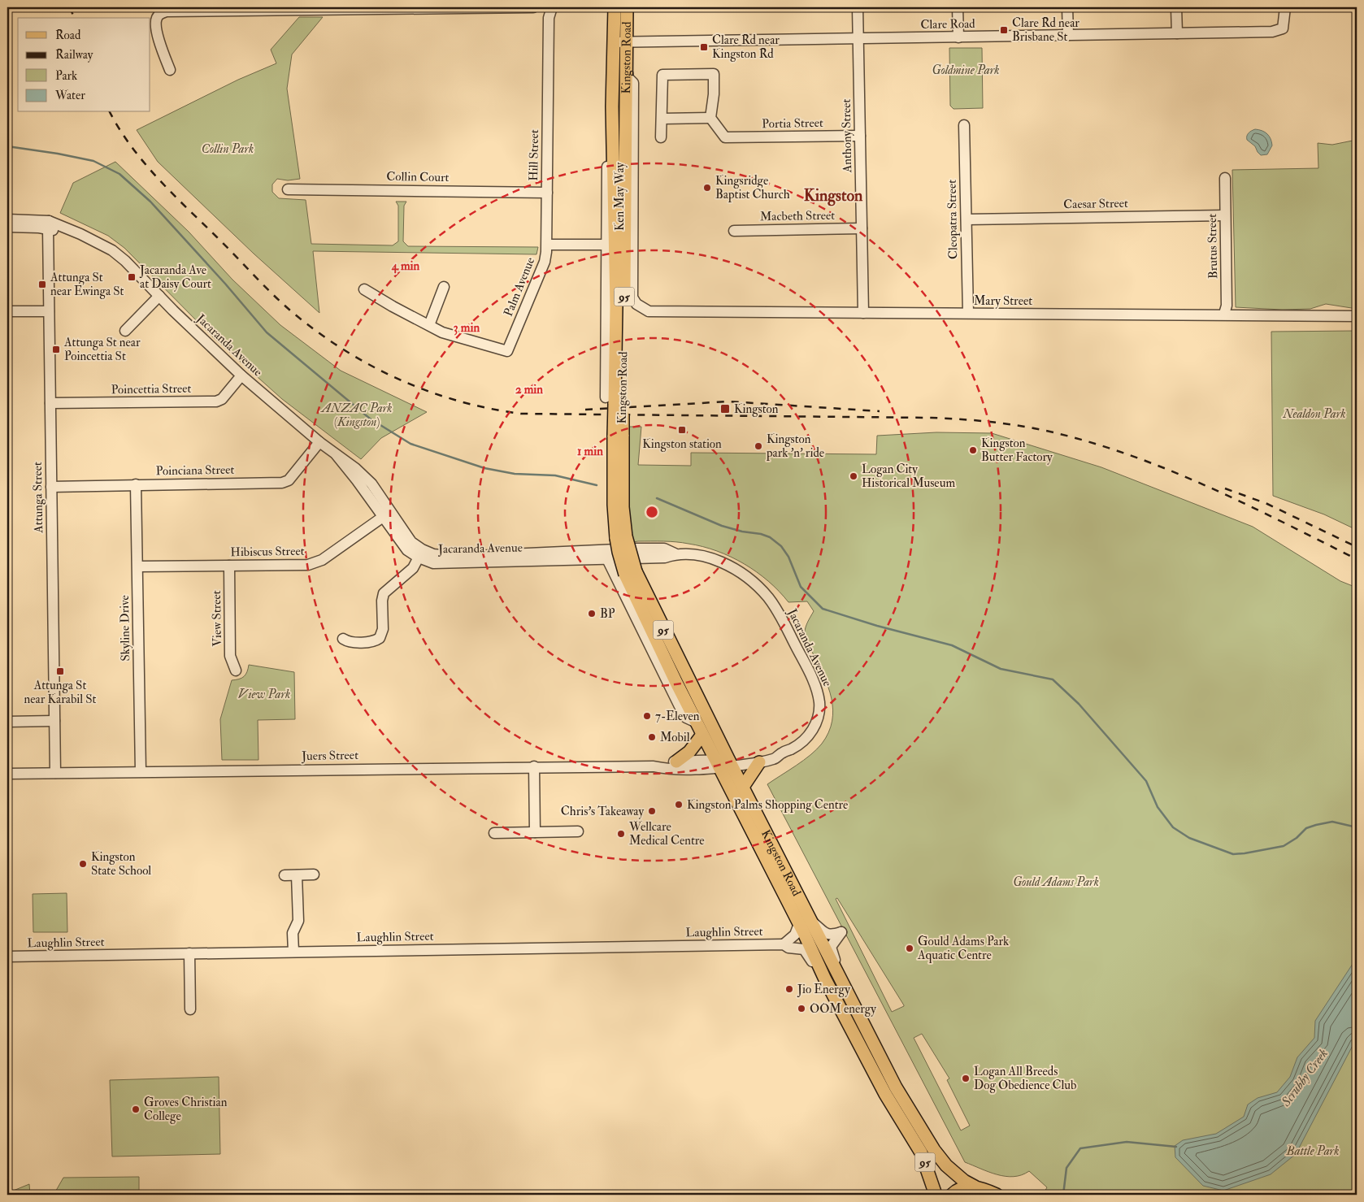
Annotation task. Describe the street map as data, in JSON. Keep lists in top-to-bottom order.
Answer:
{
  "streets": {
    "main road": ["Kingston Road", "95"],
    "street": [
      "Clare Road",
      "Portia Street",
      "Anthony Street",
      "Hill Street",
      "Collin Court",
      "Ken May Way",
      "Caesar Street",
      "Macbeth Street",
      "Cleopatra Street",
      "Brutus Street",
      "Palm Avenue",
      "Mary Street",
      "Jacaranda Avenue",
      "Poincettia Street",
      "Poinciana Street",
      "Attunga Street",
      "Hibiscus Street",
      "View Street",
      "Skyline Drive",
      "Juers Street",
      "Laughlin Street"
    ]
  },
  "crossings": [
    ["Clare Road", "Kingston Road"],
    ["Clare Road", "Anthony Street"],
    ["Kingston Road", "Ken May Way"],
    ["Kingston Road", "95"],
    ["Kingston Road", "Jacaranda Avenue"],
    ["Kingston Road", "Juers Street"],
    ["Kingston Road", "Laughlin Street"],
    ["Portia Street", "Anthony Street"],
    ["Anthony Street", "Macbeth Street"],
    ["Anthony Street", "Mary Street"],
    ["Hill Street", "Collin Court"],
    ["Hill Street", "Palm Avenue"],
    ["Ken May Way", "Mary Street"],
    ["Caesar Street", "Cleopatra Street"],
    ["Caesar Street", "Brutus Street"],
    ["Cleopatra Street", "Mary Street"],
    ["Brutus Street", "Mary Street"],
    ["Jacaranda Avenue", "Poincettia Street"],
    ["Jacaranda Avenue", "Poinciana Street"],
    ["Jacaranda Avenue", "Attunga Street"],
    ["Jacaranda Avenue", "Hibiscus Street"],
    ["Jacaranda Avenue", "Juers Street"],
    ["Poincettia Street", "Attunga Street"],
    ["Poinciana Street", "Attunga Street"],
    ["Poinciana Street", "Skyline Drive"],
    ["Attunga Street", "Juers Street"],
    ["Hibiscus Street", "View Street"],
    ["Hibiscus Street", "Skyline Drive"],
    ["Skyline Drive", "Juers Street"]
  ],
  "districts": ["Kingston"],
  "water": ["Scrubby Creek"],
  "parks": [
    "Goldmine Park",
    "Collin Park",
    "ANZAC Park (Kingston)",
    "Nealdon Park",
    "View Park",
    "Gould Adams Park",
    "Battle Park"
  ],
  "places": {
    "transit": [
      "Clare Rd near Brisbane St",
      "Clare Rd near Kingston Rd",
      "Jacaranda Ave at Daisy Court",
      "Attunga St near Ewinga St",
      "Attunga St near Poincettia St",
      "Kingston",
      "Kingston station",
      "Attunga St near Karabil St"
    ],
    "other": [
      "Kingsridge Baptist Church",
      "Kingston park 'n' ride",
      "Kingston Butter Factory",
      "Logan City Historical Museum",
      "BP",
      "7-Eleven",
      "Mobil",
      "Kingston Palms Shopping Centre",
      "Chris's Takeaway",
      "Wellcare Medical Centre",
      "Kingston State School",
      "Gould Adams Park Aquatic Centre",
      "Jio Energy",
      "OOM energy",
      "Logan All Breeds Dog Obedience Club",
      "Groves Christian College"
    ]
  },
  "legend": [
    "Road",
    "Railway",
    "Park",
    "Water"
  ],
  "rings": [
    "4 min",
    "3 min",
    "2 min",
    "1 min"
  ]
}
